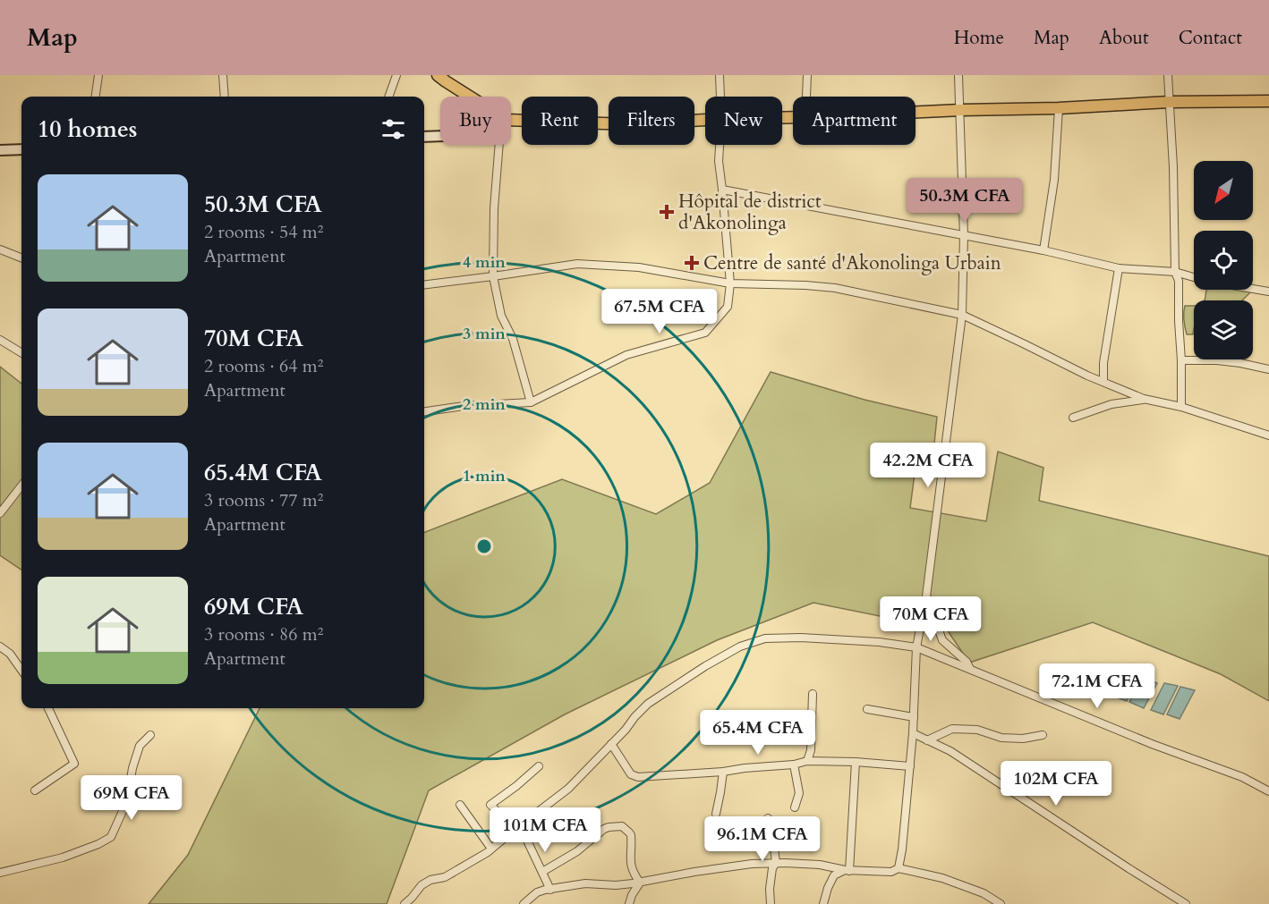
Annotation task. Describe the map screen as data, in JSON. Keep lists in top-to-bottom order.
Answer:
{
  "places": {
    "health": ["Hôpital de district d'Akonolinga", "Centre de santé d'Akonolinga Urbain"]
  },
  "north": "bottom left",
  "page": {
    "header": "Map",
    "nav": [
      "Home",
      "Map",
      "About",
      "Contact"
    ],
    "chip": [
      "Buy",
      "Rent",
      "Filters",
      "New",
      "Apartment"
    ],
    "heading": "10 homes",
    "list": [
      {
        "name": "50.3M CFA",
        "note": "2 rooms · 54 m² · Apartment"
      },
      {
        "name": "70M CFA",
        "note": "2 rooms · 64 m² · Apartment"
      },
      {
        "name": "65.4M CFA",
        "note": "3 rooms · 77 m² · Apartment"
      },
      {
        "name": "69M CFA",
        "note": "3 rooms · 86 m² · Apartment"
      }
    ],
    "price": [
      "50.3M CFA",
      "67.5M CFA",
      "42.2M CFA",
      "70M CFA",
      "72.1M CFA",
      "65.4M CFA",
      "102M CFA",
      "69M CFA",
      "101M CFA",
      "96.1M CFA"
    ]
  },
  "rings": [
    "4 min",
    "3 min",
    "2 min",
    "1 min"
  ]
}
